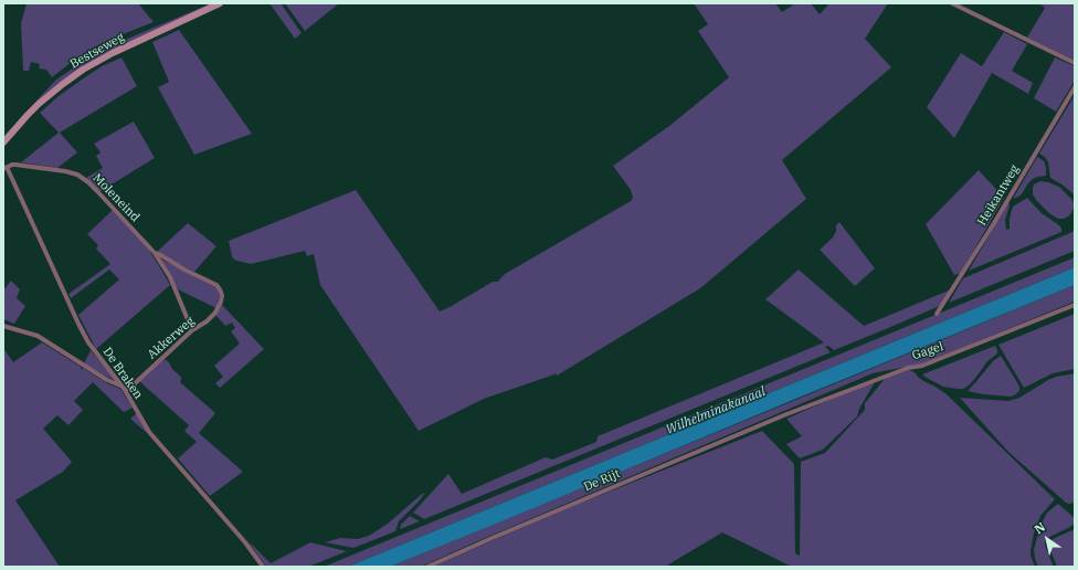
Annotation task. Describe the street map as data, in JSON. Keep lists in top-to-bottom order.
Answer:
{
  "streets": {
    "main road": ["Bestseweg"],
    "street": [
      "Heikantweg",
      "Moleneind",
      "Akkerweg",
      "Gagel",
      "De Braken",
      "De Rijt"
    ]
  },
  "crossings": [
    ["Moleneind", "Akkerweg"],
    ["Moleneind", "De Braken"],
    ["Akkerweg", "De Braken"],
    ["Gagel", "De Rijt"]
  ],
  "water": ["Wilhelminakanaal"],
  "north": "top left"
}
